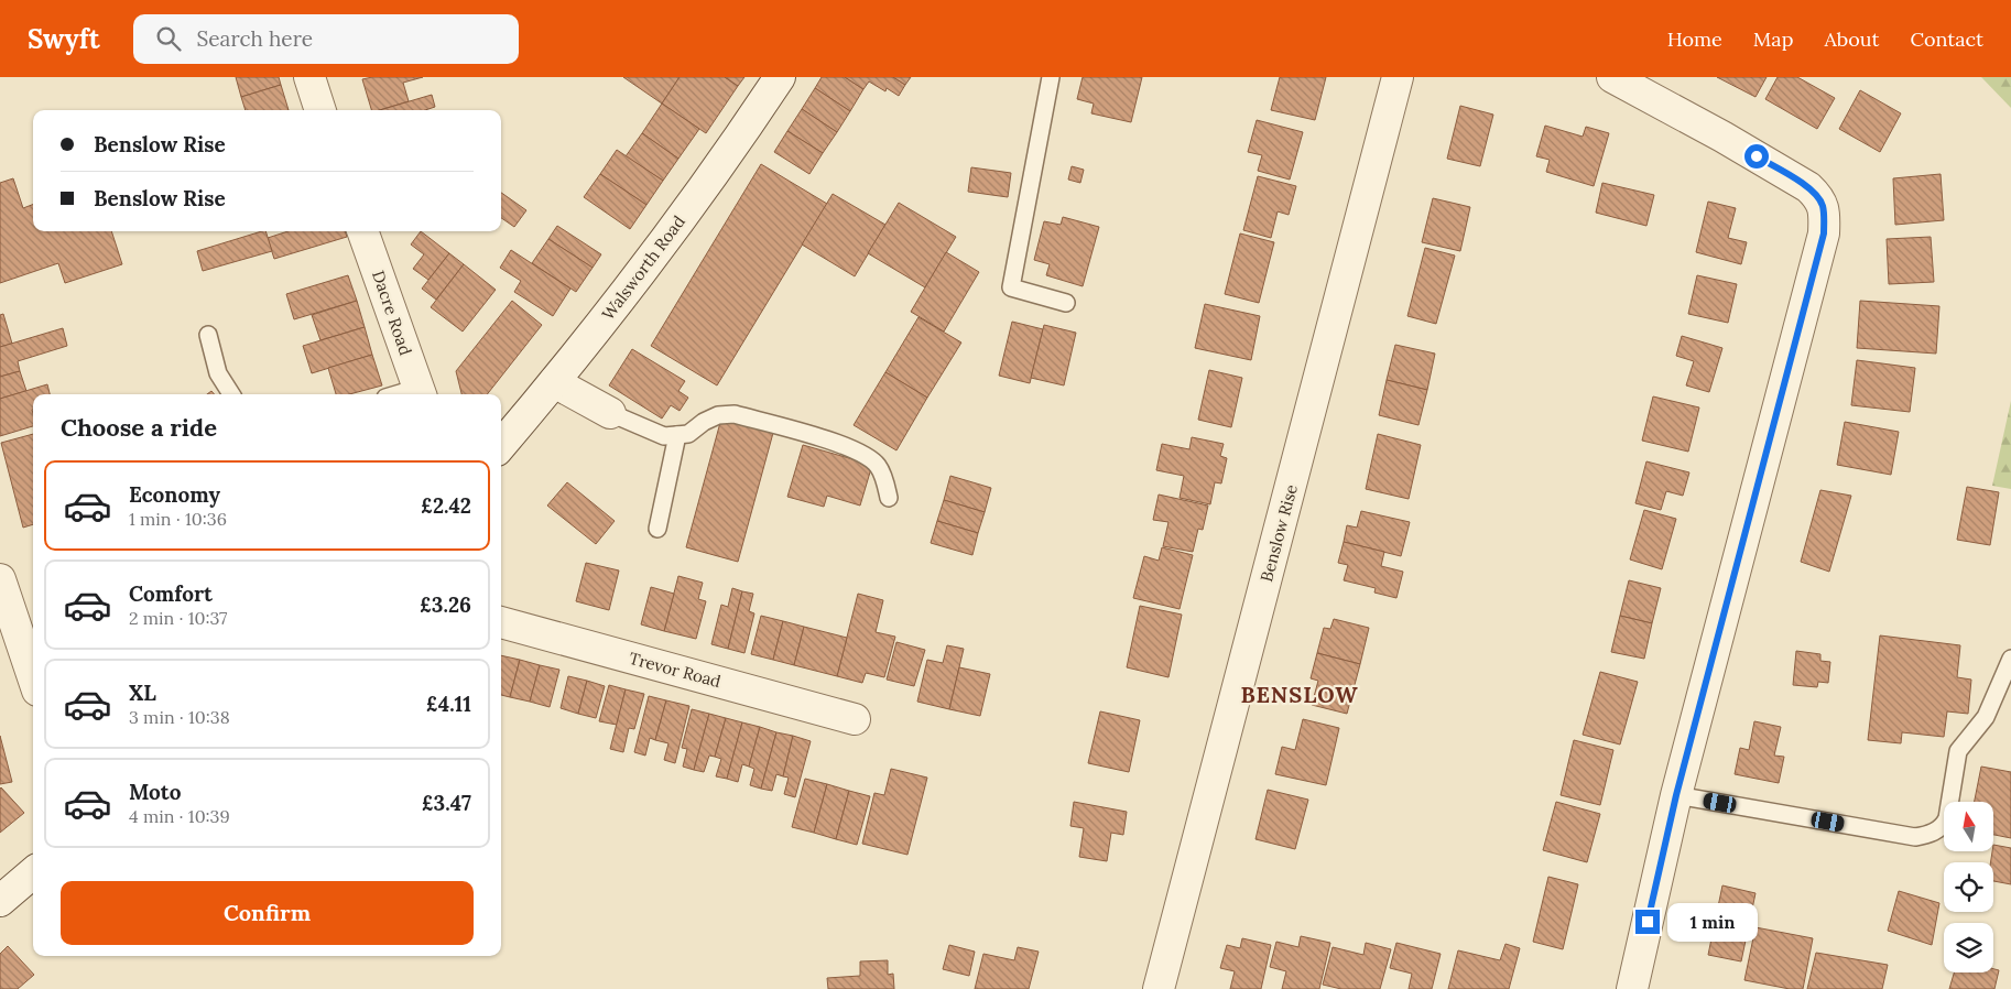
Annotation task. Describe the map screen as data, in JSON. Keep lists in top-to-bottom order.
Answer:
{
  "streets": {
    "street": [
      "Walsworth Road",
      "Dacre Road",
      "Benslow Rise",
      "Trevor Road"
    ]
  },
  "districts": ["BENSLOW"],
  "north": "top",
  "page": {
    "header": "Swyft",
    "search": "Search here",
    "nav": [
      "Home",
      "Map",
      "About",
      "Contact"
    ],
    "banner": ["Benslow Rise", "Benslow Rise"],
    "heading": "Choose a ride",
    "list": [
      {
        "name": "Economy",
        "note": "1 min · 10:36",
        "value": "£2.42"
      },
      {
        "name": "Comfort",
        "note": "2 min · 10:37",
        "value": "£3.26"
      },
      {
        "name": "XL",
        "note": "3 min · 10:38",
        "value": "£4.11"
      },
      {
        "name": "Moto",
        "note": "4 min · 10:39",
        "value": "£3.47"
      }
    ],
    "buttons": "Confirm",
    "bubble": "1 min"
  }
}
